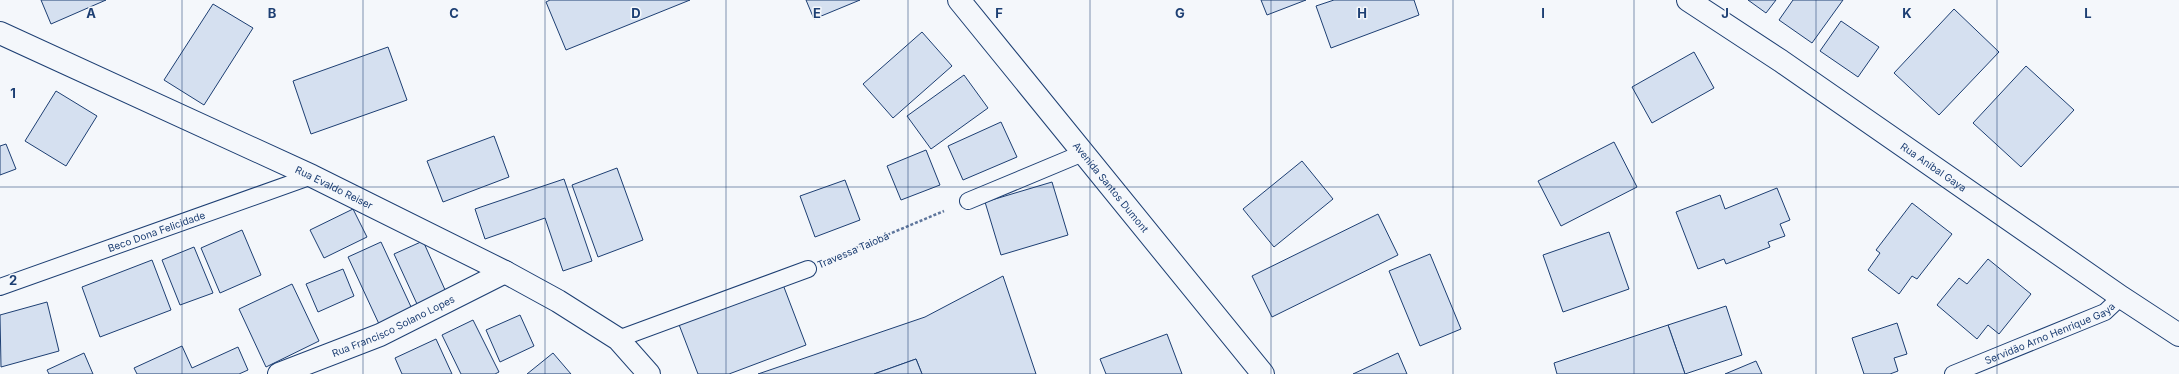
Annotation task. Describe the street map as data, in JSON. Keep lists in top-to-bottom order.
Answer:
{
  "streets": {
    "main road": [
      "Rua Aníbal Gaya",
      "Rua Evaldo Reiser",
      "Avenida Santos Dumont",
      "Rua Francisco Solano Lopes"
    ],
    "lane": ["Beco Dona Felicidade", "Travessa Taiobá", "Servidão Arno Henrique Gaya"]
  },
  "crossings": [
    ["Rua Aníbal Gaya", "Servidão Arno Henrique Gaya"],
    ["Rua Evaldo Reiser", "Beco Dona Felicidade"],
    ["Rua Evaldo Reiser", "Travessa Taiobá"],
    ["Rua Evaldo Reiser", "Rua Francisco Solano Lopes"]
  ],
  "grid": {
    "columns": [
      "A",
      "B",
      "C",
      "D",
      "E",
      "F",
      "G",
      "H",
      "I",
      "J",
      "K",
      "L"
    ],
    "rows": ["1", "2"]
  }
}
